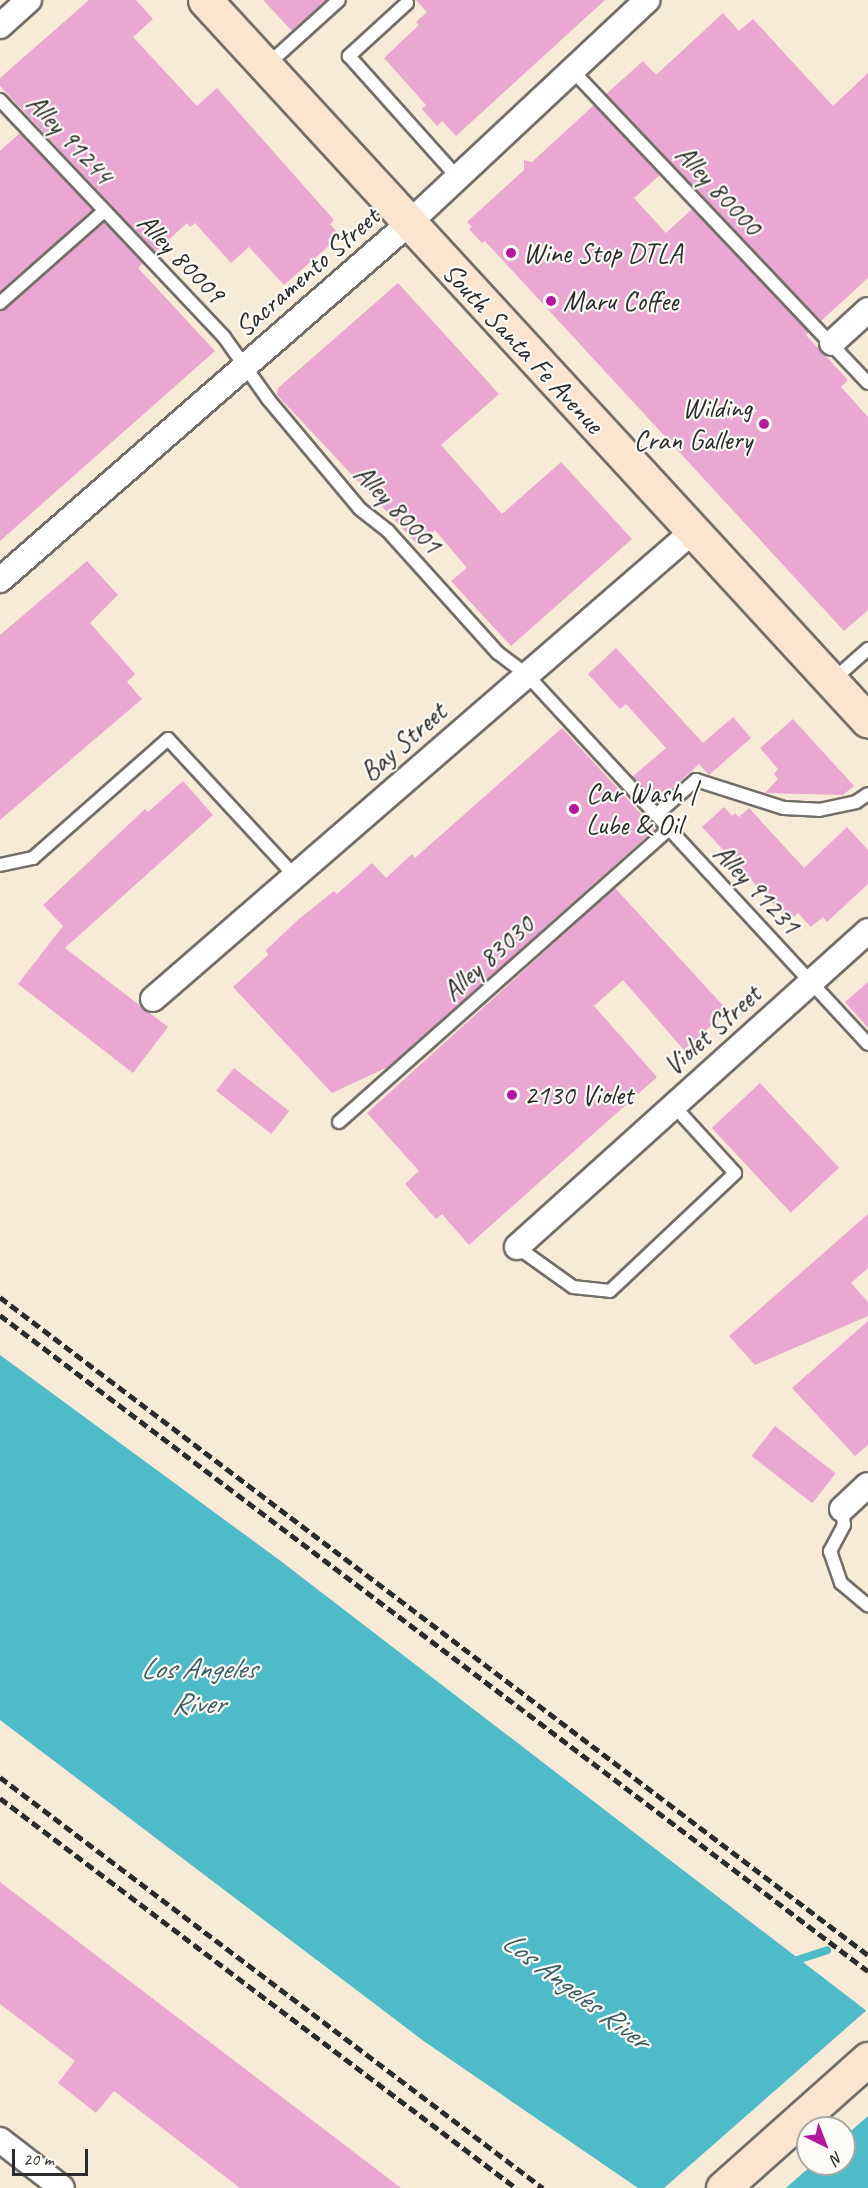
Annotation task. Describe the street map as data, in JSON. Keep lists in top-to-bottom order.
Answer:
{
  "streets": {
    "main road": ["South Santa Fe Avenue"],
    "street": ["Sacramento Street", "Bay Street", "Violet Street"],
    "lane": [
      "Alley 91244",
      "Alley 80000",
      "Alley 80009",
      "Alley 80001",
      "Alley 91231",
      "Alley 83030"
    ]
  },
  "crossings": [
    ["Alley 91244", "Alley 80009"],
    ["Alley 80000", "Sacramento Street"],
    ["Alley 80009", "Sacramento Street"],
    ["Alley 80009", "Alley 80001"],
    ["Sacramento Street", "South Santa Fe Avenue"],
    ["Sacramento Street", "Alley 80001"],
    ["South Santa Fe Avenue", "Bay Street"],
    ["Alley 80001", "Bay Street"],
    ["Alley 80001", "Alley 91231"],
    ["Alley 91231", "Alley 83030"],
    ["Alley 91231", "Violet Street"]
  ],
  "water": ["Los Angeles River"],
  "places": [
    "Wine Stop DTLA",
    "Maru Coffee",
    "Wilding Cran Gallery",
    "Car Wash | Lube & Oil",
    "2130 Violet"
  ],
  "scale_bar": "20 m",
  "north": "bottom right"
}
